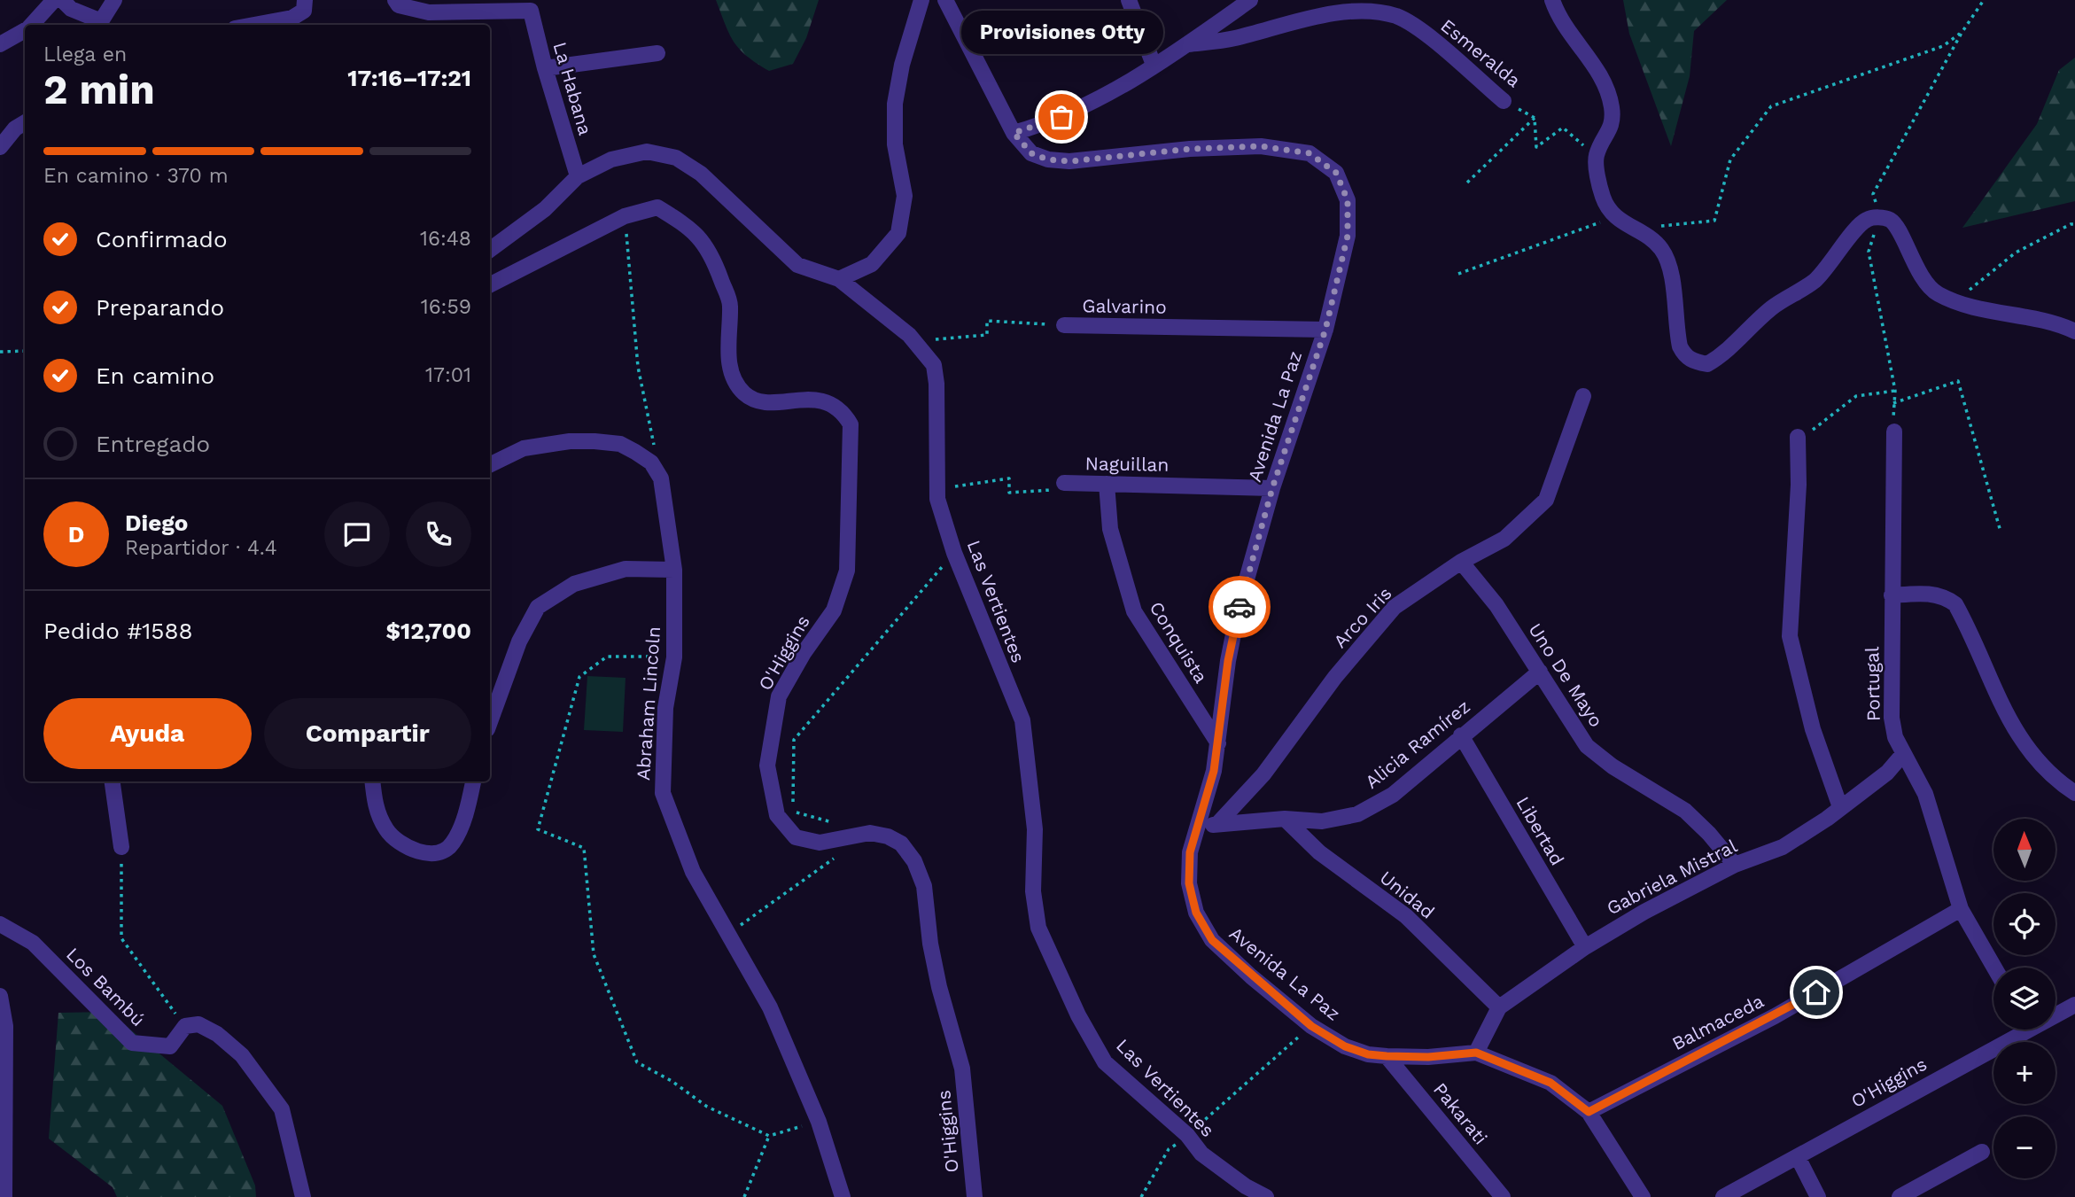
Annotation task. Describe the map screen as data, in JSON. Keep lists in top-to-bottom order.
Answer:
{
  "streets": {
    "street": [
      "Esmeralda",
      "La Habana",
      "Galvarino",
      "Avenida La Paz",
      "Naguillan",
      "Las Vertientes",
      "Arco Iris",
      "Conquista",
      "O'Higgins",
      "Uno De Mayo",
      "Portugal",
      "Abraham Lincoln",
      "Alicia Ramírez",
      "Libertad",
      "Gabriela Mistral",
      "Unidad",
      "Los Bambú",
      "Balmaceda",
      "Pakarati"
    ]
  },
  "crossings": [
    ["La Habana", "Las Vertientes"],
    ["Galvarino", "Avenida La Paz"],
    ["Avenida La Paz", "Naguillan"],
    ["Avenida La Paz", "Conquista"],
    ["Avenida La Paz", "Alicia Ramírez"],
    ["Avenida La Paz", "Gabriela Mistral"],
    ["Avenida La Paz", "Pakarati"],
    ["Naguillan", "Las Vertientes"],
    ["Naguillan", "Conquista"],
    ["Arco Iris", "Uno De Mayo"],
    ["Arco Iris", "Alicia Ramírez"],
    ["Uno De Mayo", "Alicia Ramírez"],
    ["Uno De Mayo", "Gabriela Mistral"],
    ["Portugal", "Gabriela Mistral"],
    ["Portugal", "Balmaceda"],
    ["Alicia Ramírez", "Libertad"],
    ["Alicia Ramírez", "Unidad"],
    ["Libertad", "Gabriela Mistral"],
    ["Gabriela Mistral", "Unidad"]
  ],
  "places": ["Provisiones Otty"],
  "north": "top",
  "page": {
    "bubble": "Provisiones Otty",
    "heading": ["2 min", "Llega en", "17:16–17:21"],
    "panel": [
      "Diego",
      "Repartidor · 4.4",
      "Pedido #1588",
      "$12,700"
    ],
    "bar": "En camino · 370 m",
    "list": [
      ["Confirmado", "16:48"],
      ["Preparando", "16:59"],
      ["En camino", "17:01"],
      "Entregado"
    ],
    "round": "D",
    "buttons": ["Ayuda", "Compartir"],
    "map_buttons": ["+", "−"]
  }
}
